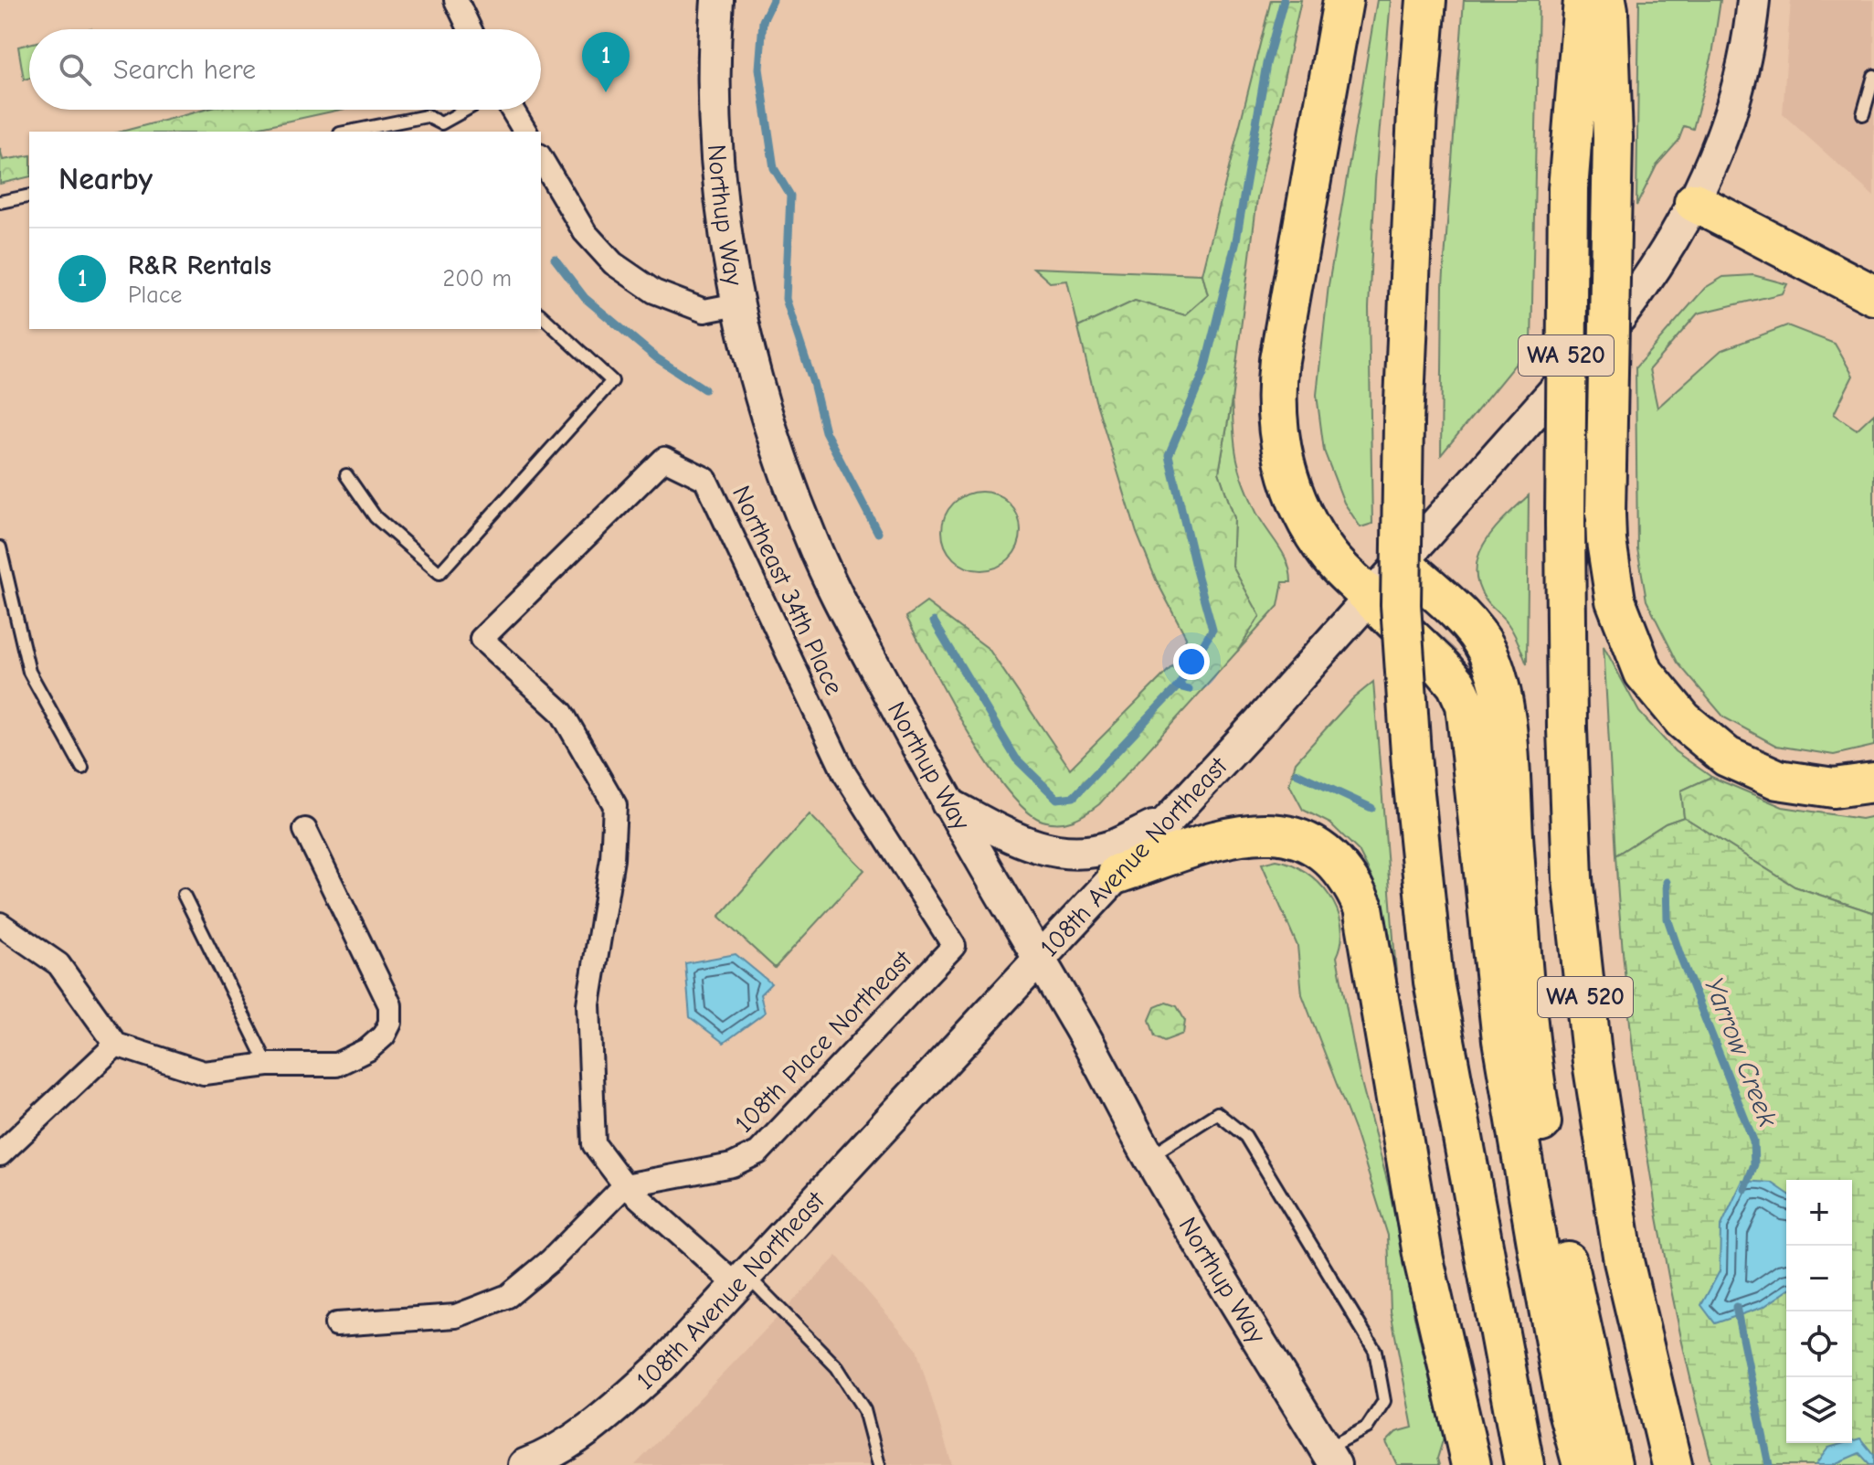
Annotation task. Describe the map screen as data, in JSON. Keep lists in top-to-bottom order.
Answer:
{
  "streets": {
    "highway": ["WA 520"],
    "main road": ["Northup Way", "108th Avenue Northeast"],
    "street": ["Northeast 34th Place", "108th Place Northeast"]
  },
  "crossings": [
    ["Northup Way", "108th Avenue Northeast"],
    ["Northeast 34th Place", "108th Place Northeast"]
  ],
  "water": ["Yarrow Creek"],
  "page": {
    "search": "Search here",
    "pins": "1",
    "heading": "Nearby",
    "list": [
      {
        "mark": "1",
        "name": "R&R Rentals",
        "note": "Place",
        "value": "200 m"
      }
    ],
    "map_buttons": ["+", "−"]
  }
}
